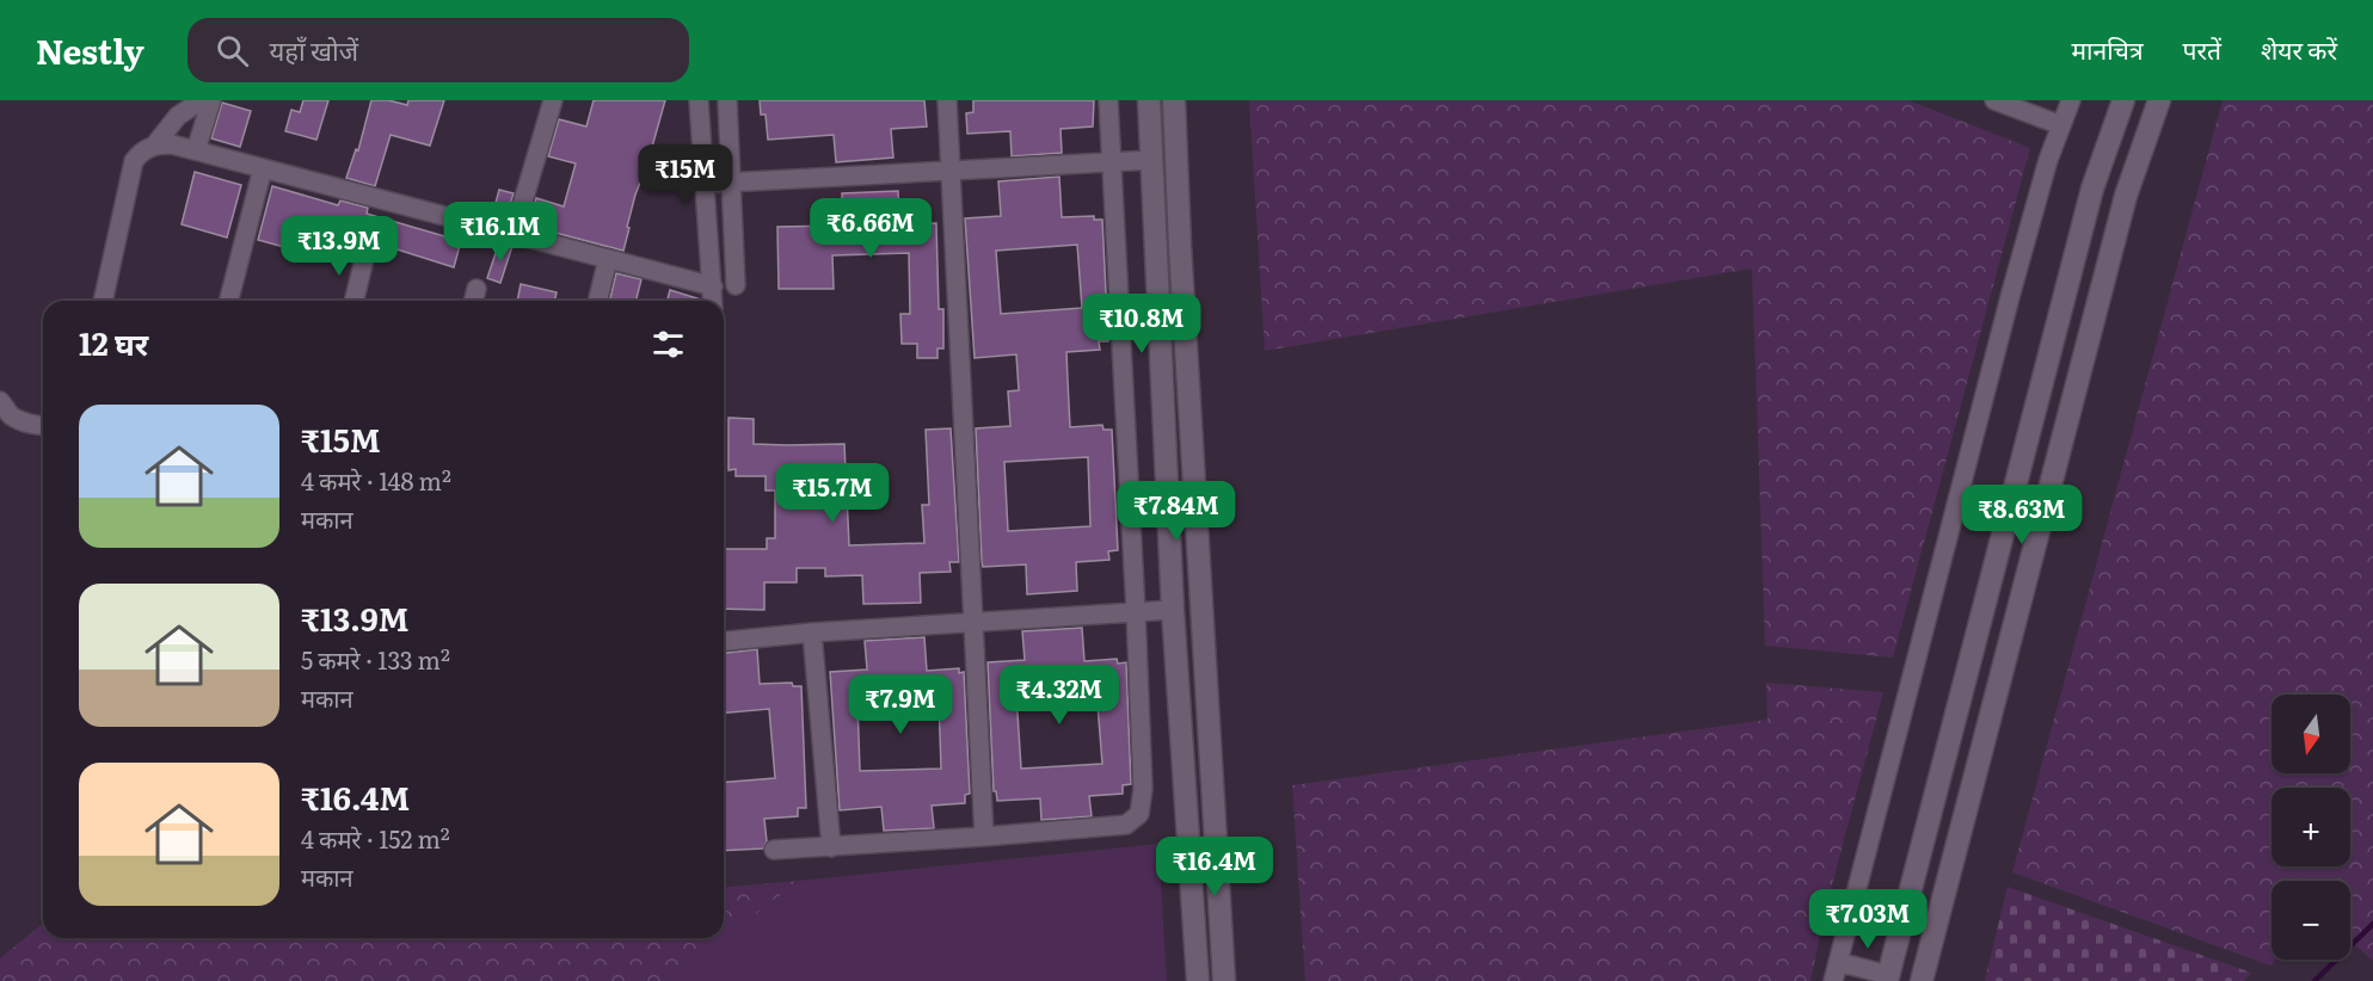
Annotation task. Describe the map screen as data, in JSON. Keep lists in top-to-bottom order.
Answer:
{
  "north": "bottom",
  "page": {
    "header": "Nestly",
    "search": "यहाँ खोजें",
    "nav": ["मानचित्र", "परतें", "शेयर करें"],
    "price": [
      "₹15M",
      "₹6.66M",
      "₹16.1M",
      "₹13.9M",
      "₹10.8M",
      "₹15.7M",
      "₹7.84M",
      "₹8.63M",
      "₹4.32M",
      "₹7.9M",
      "₹16.4M",
      "₹7.03M"
    ],
    "heading": "12 घर",
    "list": [
      {
        "name": "₹15M",
        "note": "4 कमरे · 148 m² · मकान"
      },
      {
        "name": "₹13.9M",
        "note": "5 कमरे · 133 m² · मकान"
      },
      {
        "name": "₹16.4M",
        "note": "4 कमरे · 152 m² · मकान"
      }
    ],
    "map_buttons": ["+", "−"]
  }
}
